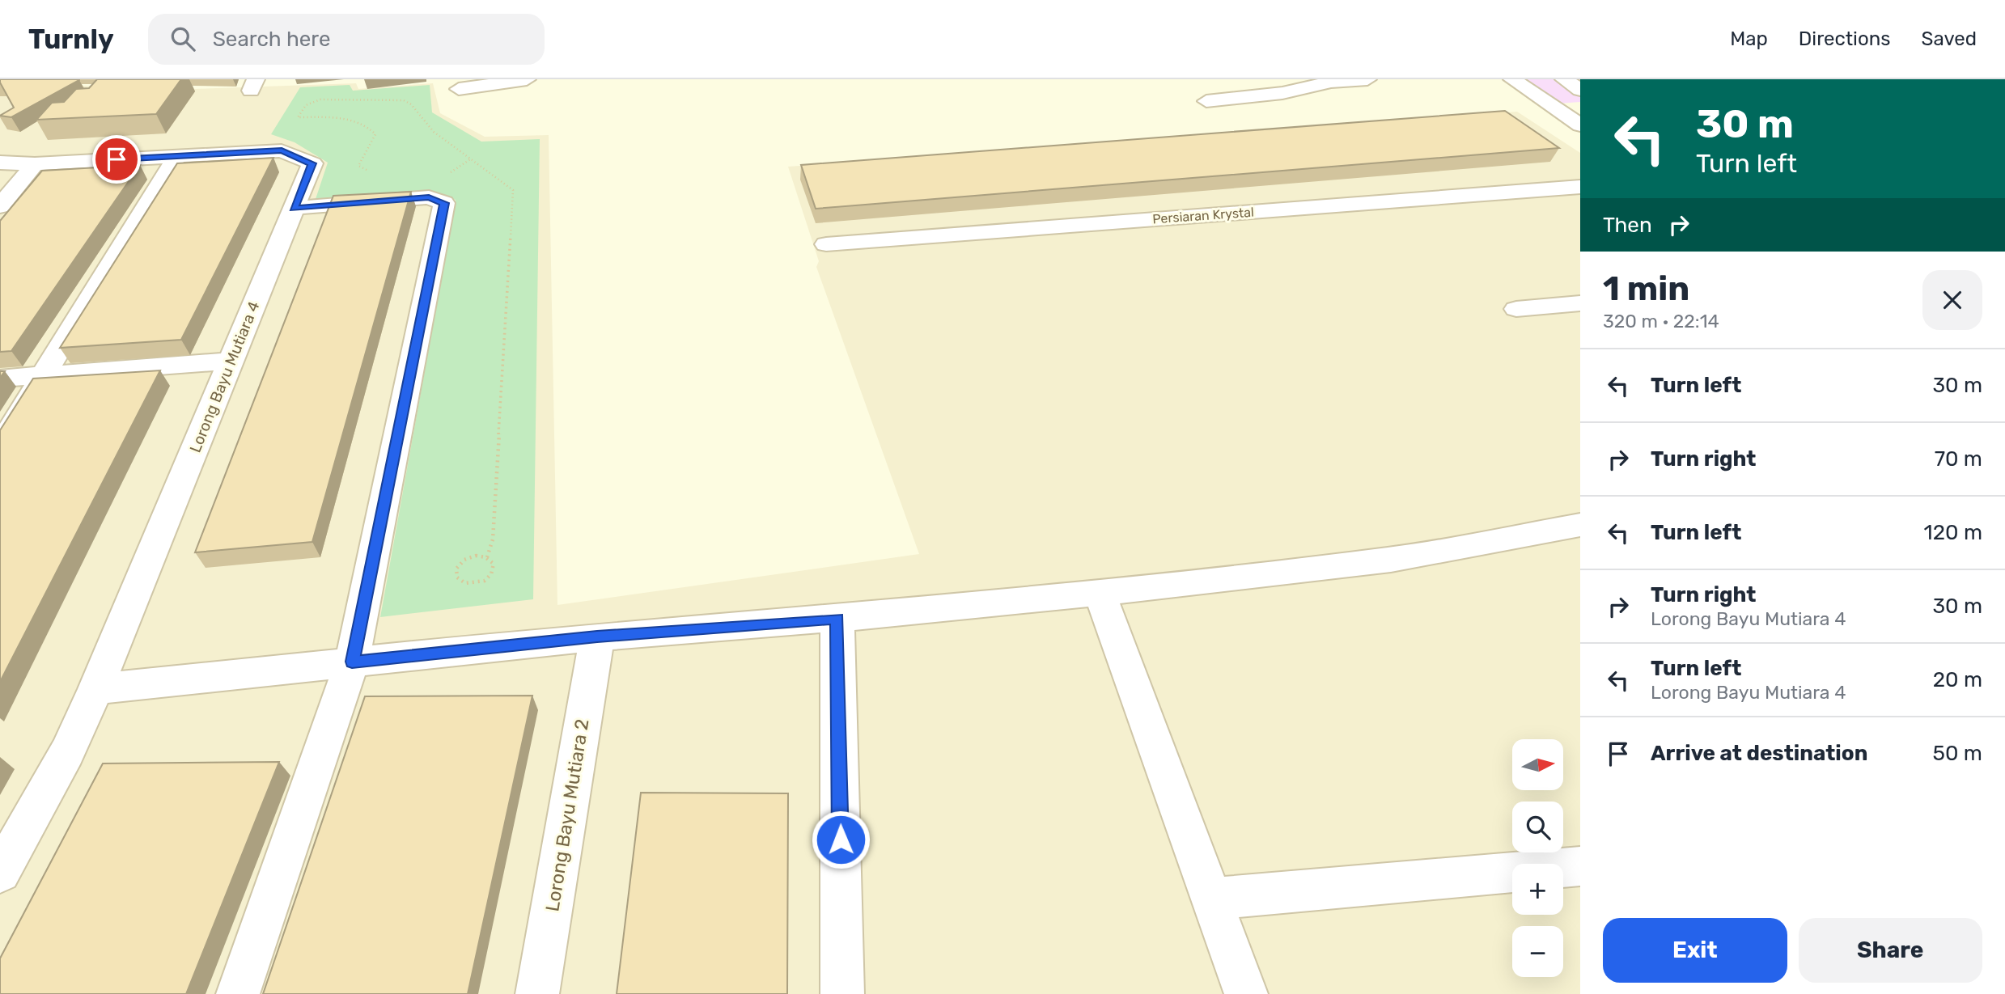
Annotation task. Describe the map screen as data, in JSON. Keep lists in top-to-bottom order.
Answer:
{
  "streets": {
    "street": ["Persiaran Krystal", "Lorong Bayu Mutiara 4", "Lorong Bayu Mutiara 2"]
  },
  "north": "right",
  "page": {
    "header": "Turnly",
    "search": "Search here",
    "nav": ["Map", "Directions", "Saved"],
    "turn": ["30 m", "Turn left"],
    "then": "Then",
    "heading": ["1 min", "320 m · 22:14"],
    "list": [
      {
        "name": "Turn left",
        "value": "30 m"
      },
      {
        "name": "Turn right",
        "value": "70 m"
      },
      {
        "name": "Turn left",
        "value": "120 m"
      },
      {
        "name": "Turn right",
        "note": "Lorong Bayu Mutiara 4",
        "value": "30 m"
      },
      {
        "name": "Turn left",
        "note": "Lorong Bayu Mutiara 4",
        "value": "20 m"
      },
      {
        "name": "Arrive at destination",
        "value": "50 m"
      }
    ],
    "map_buttons": ["+", "−"],
    "buttons": ["Exit", "Share"]
  }
}
